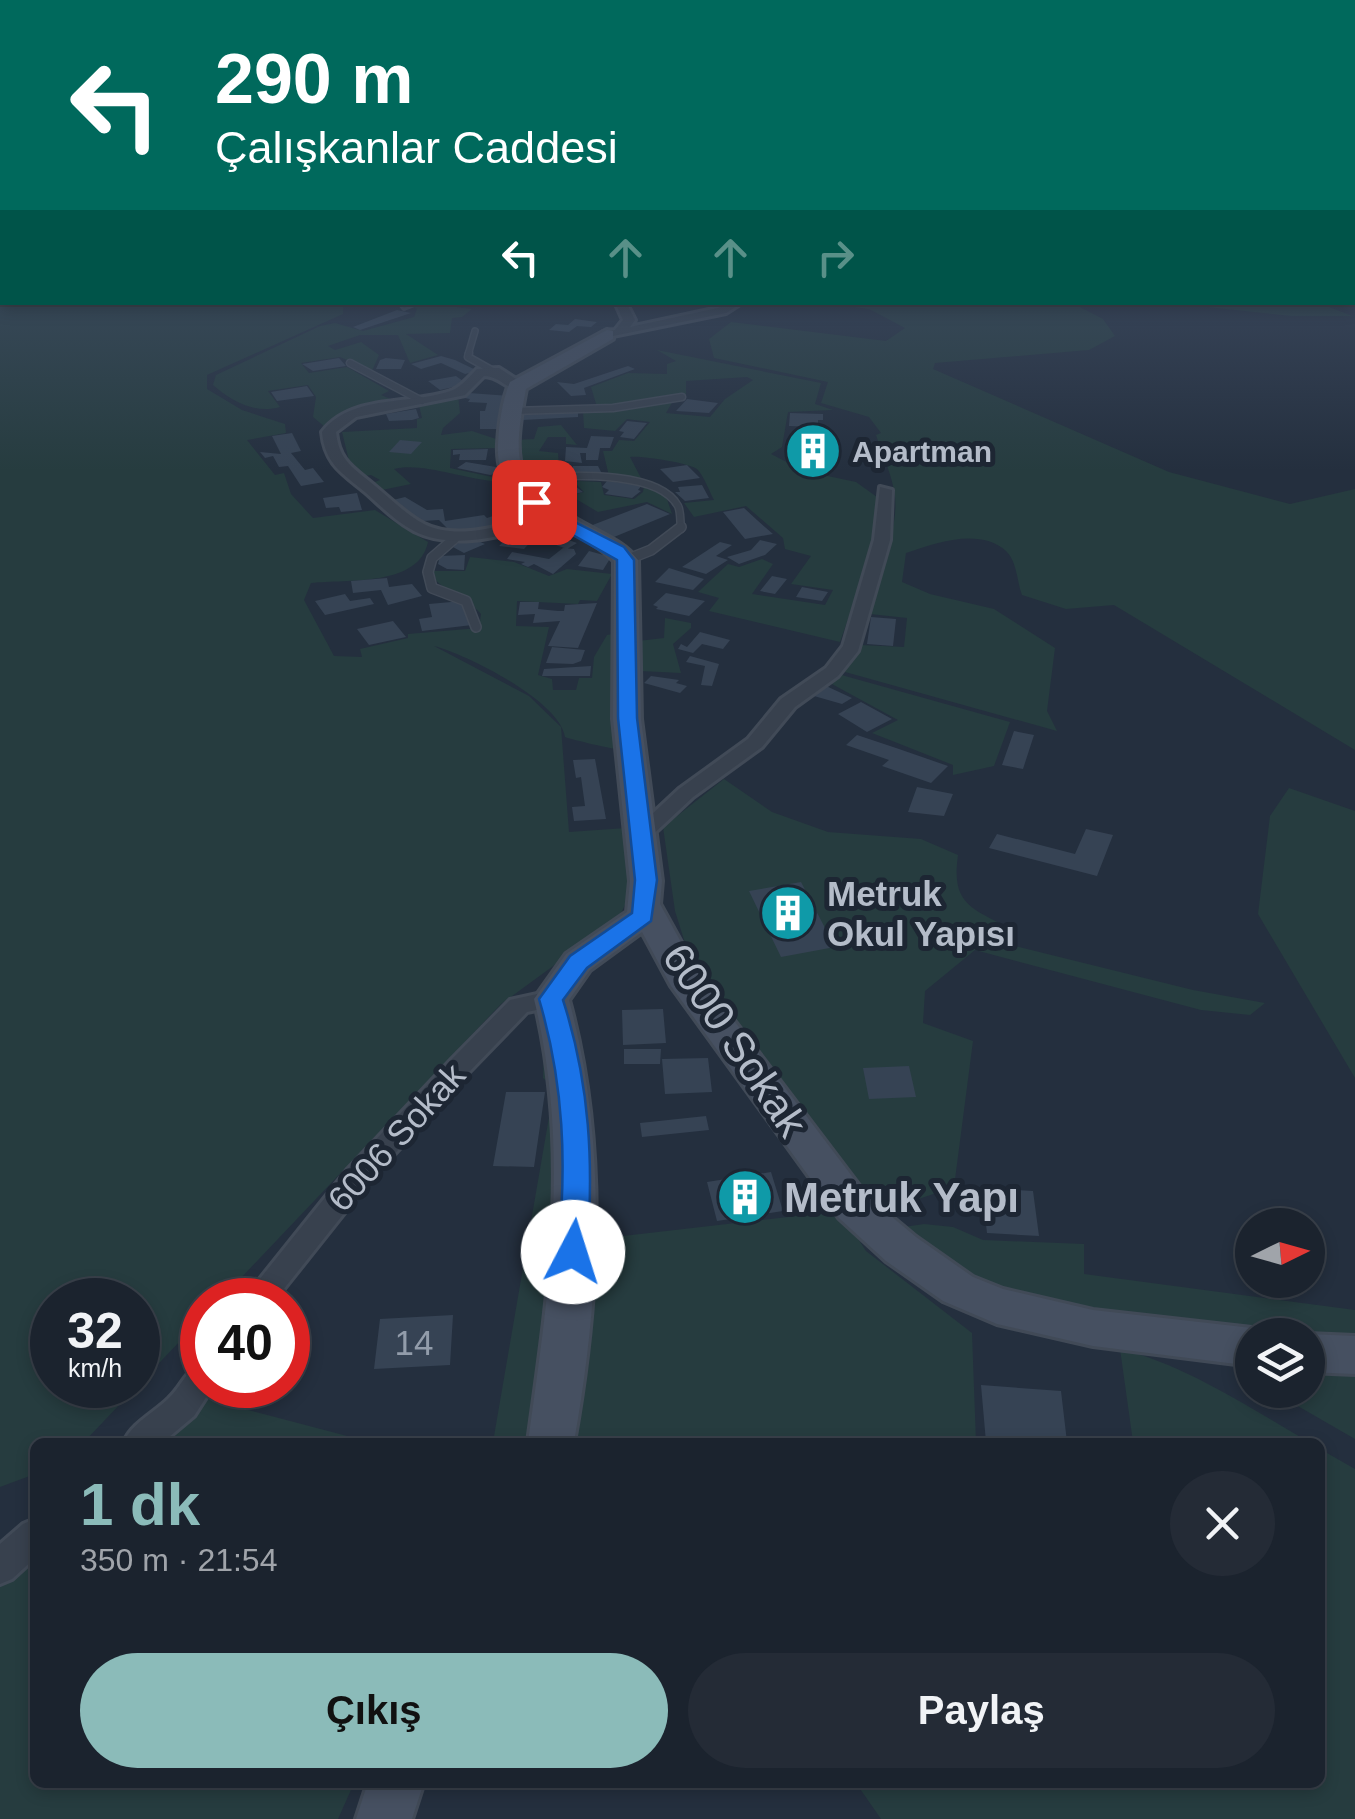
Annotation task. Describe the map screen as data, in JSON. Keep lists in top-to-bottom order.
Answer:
{
  "streets": {
    "street": ["6000 Sokak", "6006 Sokak"]
  },
  "places": {
    "building": ["Apartman", "Metruk Okul Yapısı", "Metruk Yapı"]
  },
  "house_numbers": ["14"],
  "north": "right",
  "page": {
    "turn": ["290 m", "Çalışkanlar Caddesi"],
    "speed": "32 km/h",
    "limit": "40",
    "heading": ["1 dk", "350 m · 21:54"],
    "buttons": ["Çıkış", "Paylaş"]
  }
}
